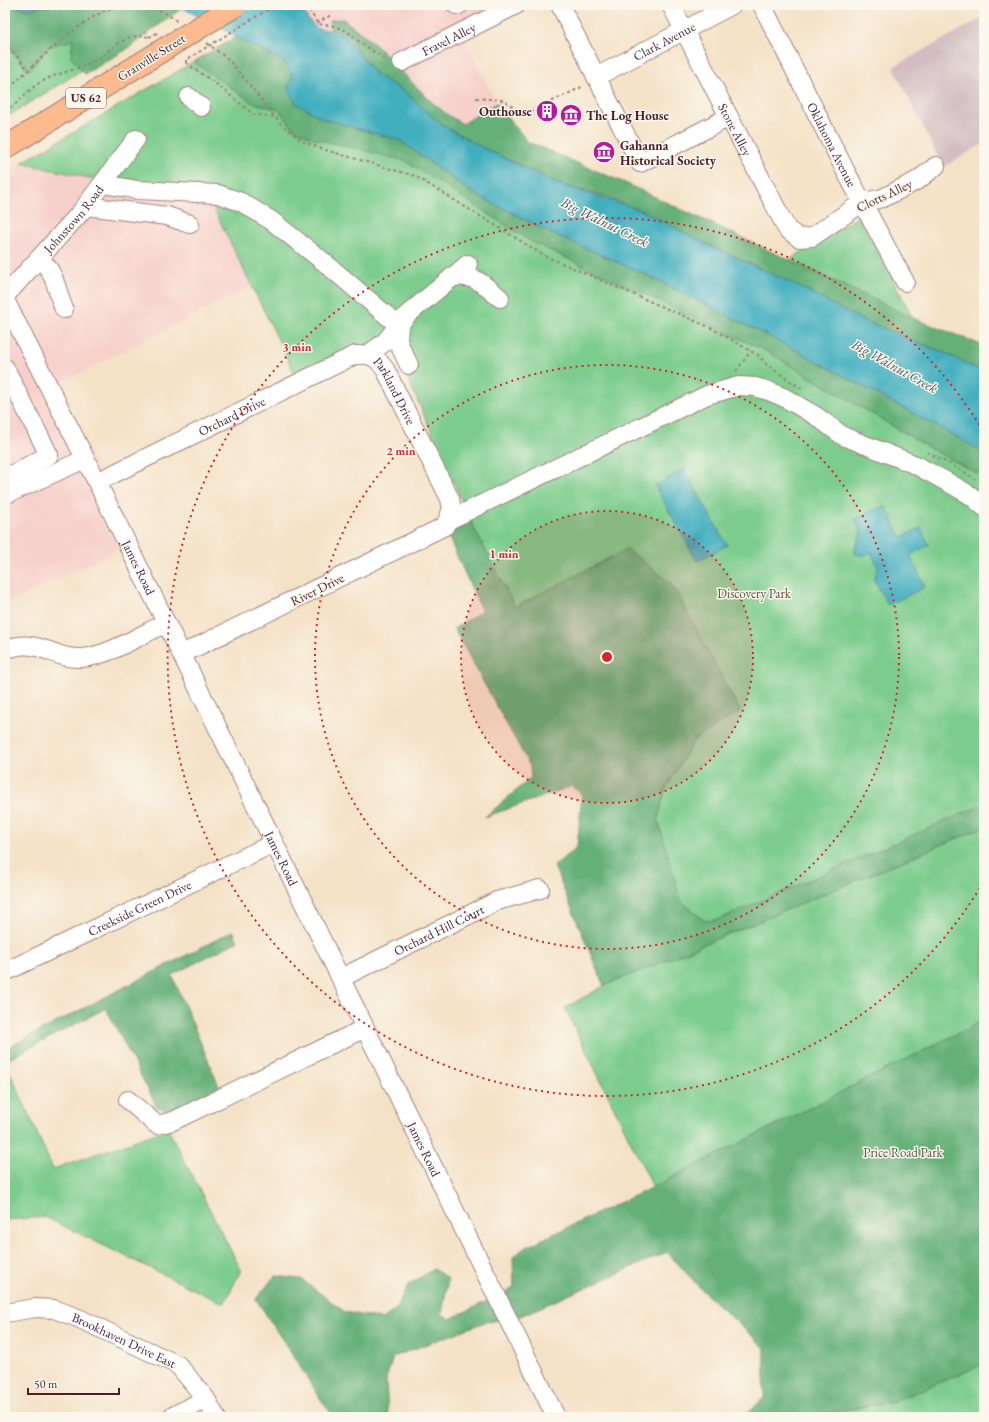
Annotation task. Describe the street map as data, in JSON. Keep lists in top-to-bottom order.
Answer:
{
  "streets": {
    "highway": ["Granville Street", "US 62"],
    "street": [
      "Fravel Alley",
      "Clark Avenue",
      "Stone Alley",
      "Oklahoma Avenue",
      "Clotts Alley",
      "Johnstown Road",
      "Parkland Drive",
      "Orchard Drive",
      "James Road",
      "River Drive",
      "Creekside Green Drive",
      "Orchard Hill Court",
      "Brookhaven Drive East"
    ]
  },
  "crossings": [
    ["Clark Avenue", "Stone Alley"],
    ["Stone Alley", "Clotts Alley"],
    ["Oklahoma Avenue", "Clotts Alley"],
    ["Parkland Drive", "Orchard Drive"],
    ["Parkland Drive", "River Drive"],
    ["Orchard Drive", "James Road"],
    ["James Road", "River Drive"],
    ["James Road", "Creekside Green Drive"],
    ["James Road", "Orchard Hill Court"]
  ],
  "water": ["Big Walnut Creek"],
  "parks": ["Discovery Park", "Price Road Park"],
  "places": {
    "building": ["Outhouse"],
    "museum": ["The Log House", "Gahanna Historical Society"]
  },
  "scale_bar": "50 m",
  "rings": ["3 min", "2 min", "1 min"]
}
